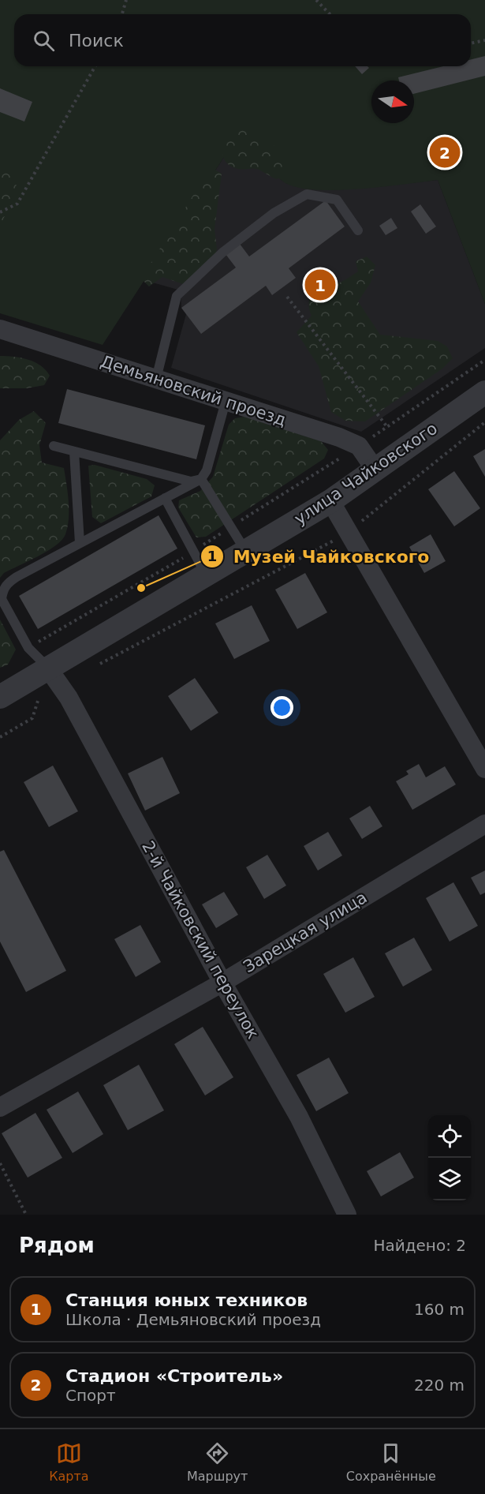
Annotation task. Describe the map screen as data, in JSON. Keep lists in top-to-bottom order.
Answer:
{
  "streets": {
    "street": [
      "Демьяновский проезд",
      "улица Чайковского",
      "Зарецкая улица",
      "2-й Чайковский переулок"
    ]
  },
  "crossings": [
    ["улица Чайковского", "2-й Чайковский переулок"],
    ["Зарецкая улица", "2-й Чайковский переулок"]
  ],
  "places": ["Музей Чайковского"],
  "north": "right",
  "page": {
    "search": "Поиск",
    "pins": ["2", "1"],
    "heading": ["Рядом", "Найдено: 2"],
    "list": [
      {
        "mark": "1",
        "name": "Станция юных техников",
        "note": "Школа · Демьяновский проезд",
        "value": "160 m"
      },
      {
        "mark": "2",
        "name": "Стадион «Строитель»",
        "note": "Спорт",
        "value": "220 m"
      }
    ],
    "nav": ["Карта", "Маршрут", "Сохранённые"]
  }
}
